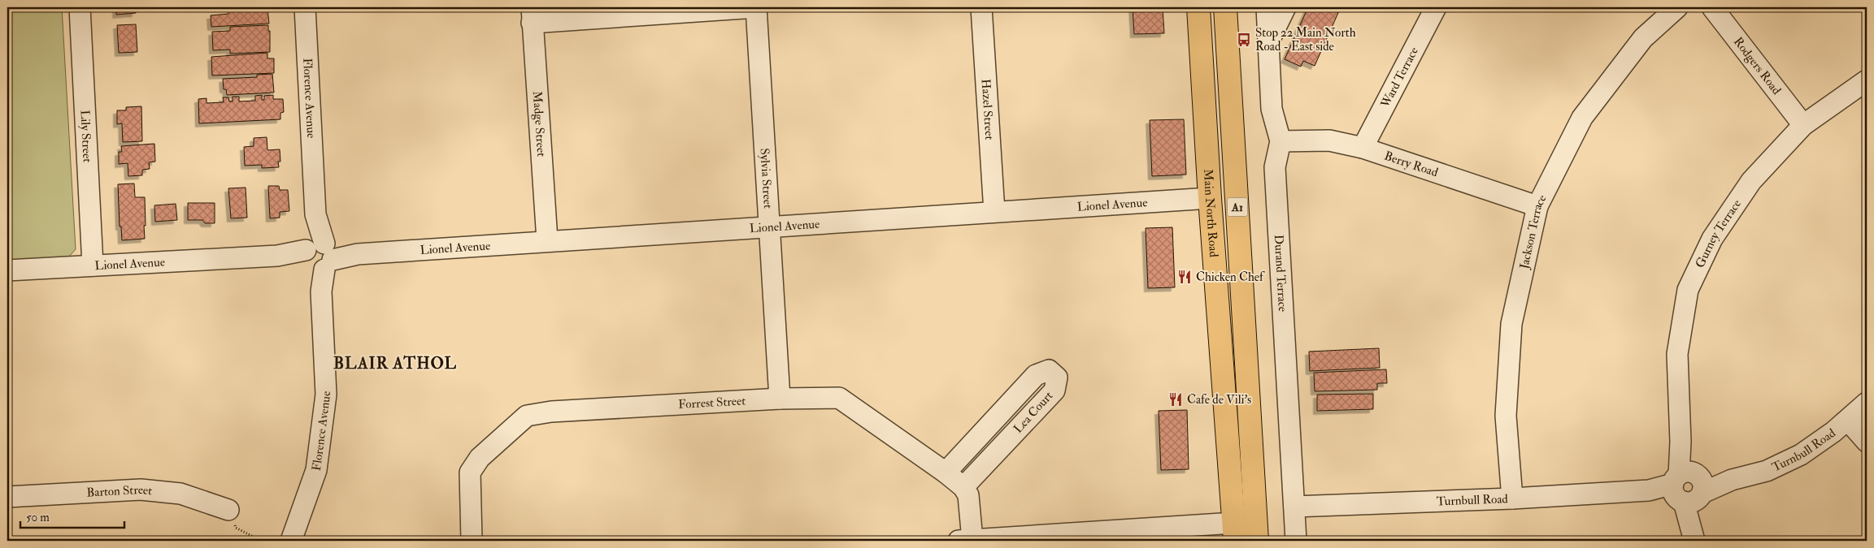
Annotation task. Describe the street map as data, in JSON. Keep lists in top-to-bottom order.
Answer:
{
  "streets": {
    "highway": ["A1", "Main North Road"],
    "street": [
      "Rodgers Road",
      "Ward Terrace",
      "Florence Avenue",
      "Hazel Street",
      "Madge Street",
      "Lily Street",
      "Berry Road",
      "Sylvia Street",
      "Lionel Avenue",
      "Jackson Terrace",
      "Gurney Terrace",
      "Durand Terrace",
      "Forrest Street",
      "Lea Court",
      "Turnbull Road",
      "Barton Street"
    ]
  },
  "crossings": [
    ["Rodgers Road", "Gurney Terrace"],
    ["Ward Terrace", "Berry Road"],
    ["Florence Avenue", "Lionel Avenue"],
    ["Hazel Street", "Lionel Avenue"],
    ["Madge Street", "Lionel Avenue"],
    ["Lily Street", "Lionel Avenue"],
    ["Berry Road", "Jackson Terrace"],
    ["Berry Road", "Durand Terrace"],
    ["Sylvia Street", "Lionel Avenue"],
    ["Sylvia Street", "Forrest Street"],
    ["Lionel Avenue", "Main North Road"],
    ["Jackson Terrace", "Turnbull Road"],
    ["Gurney Terrace", "Turnbull Road"],
    ["Durand Terrace", "Turnbull Road"],
    ["Forrest Street", "Lea Court"]
  ],
  "districts": ["BLAIR ATHOL"],
  "places": {
    "bus stop": ["Stop 22 Main North Road - East side"],
    "restaurant": ["Chicken Chef", "Cafe de Vili's"]
  },
  "scale_bar": "50 m"
}
